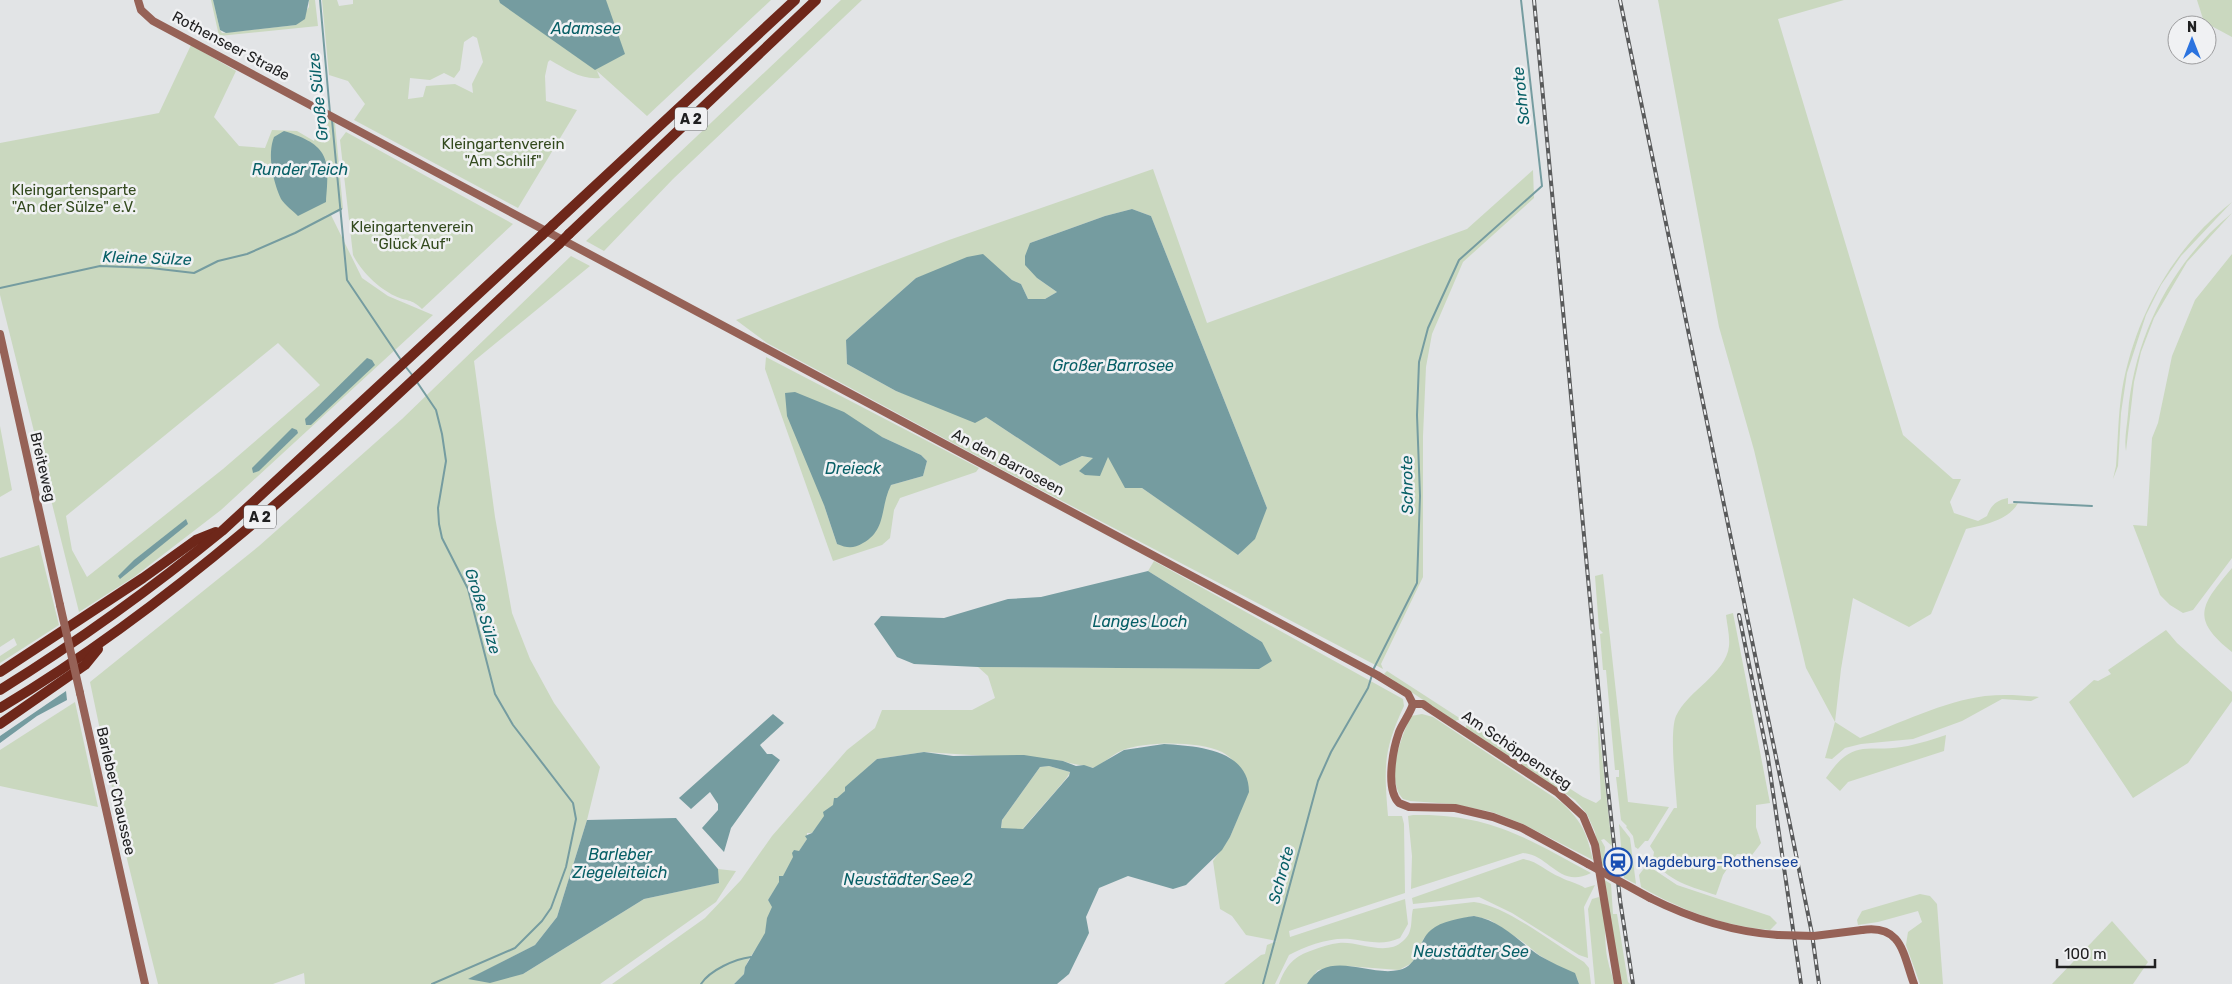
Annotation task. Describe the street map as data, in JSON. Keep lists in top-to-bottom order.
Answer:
{
  "streets": {
    "highway": ["A 2"],
    "street": [
      "Rothenseer Straße",
      "An den Barroseen",
      "Breiteweg",
      "Am Schöppensteg",
      "Barleber Chaussee"
    ]
  },
  "crossings": [
    ["Rothenseer Straße", "An den Barroseen"],
    ["An den Barroseen", "Am Schöppensteg"],
    ["Breiteweg", "Barleber Chaussee"]
  ],
  "water": [
    "Adamsee",
    "Schrote",
    "Große Sülze",
    "Runder Teich",
    "Kleine Sülze",
    "Großer Barrosee",
    "Dreieck",
    "Langes Loch",
    "Barleber Ziegeleiteich",
    "Neustädter See 2",
    "Neustädter See"
  ],
  "parks": ["Kleingartenverein \"Am Schilf\"", "Kleingartensparte \"An der Sülze\" e.V.", "Kleingartenverein \"Glück Auf\""],
  "places": {
    "station": ["Magdeburg-Rothensee"]
  },
  "scale_bar": "100 m",
  "north": "top"
}
